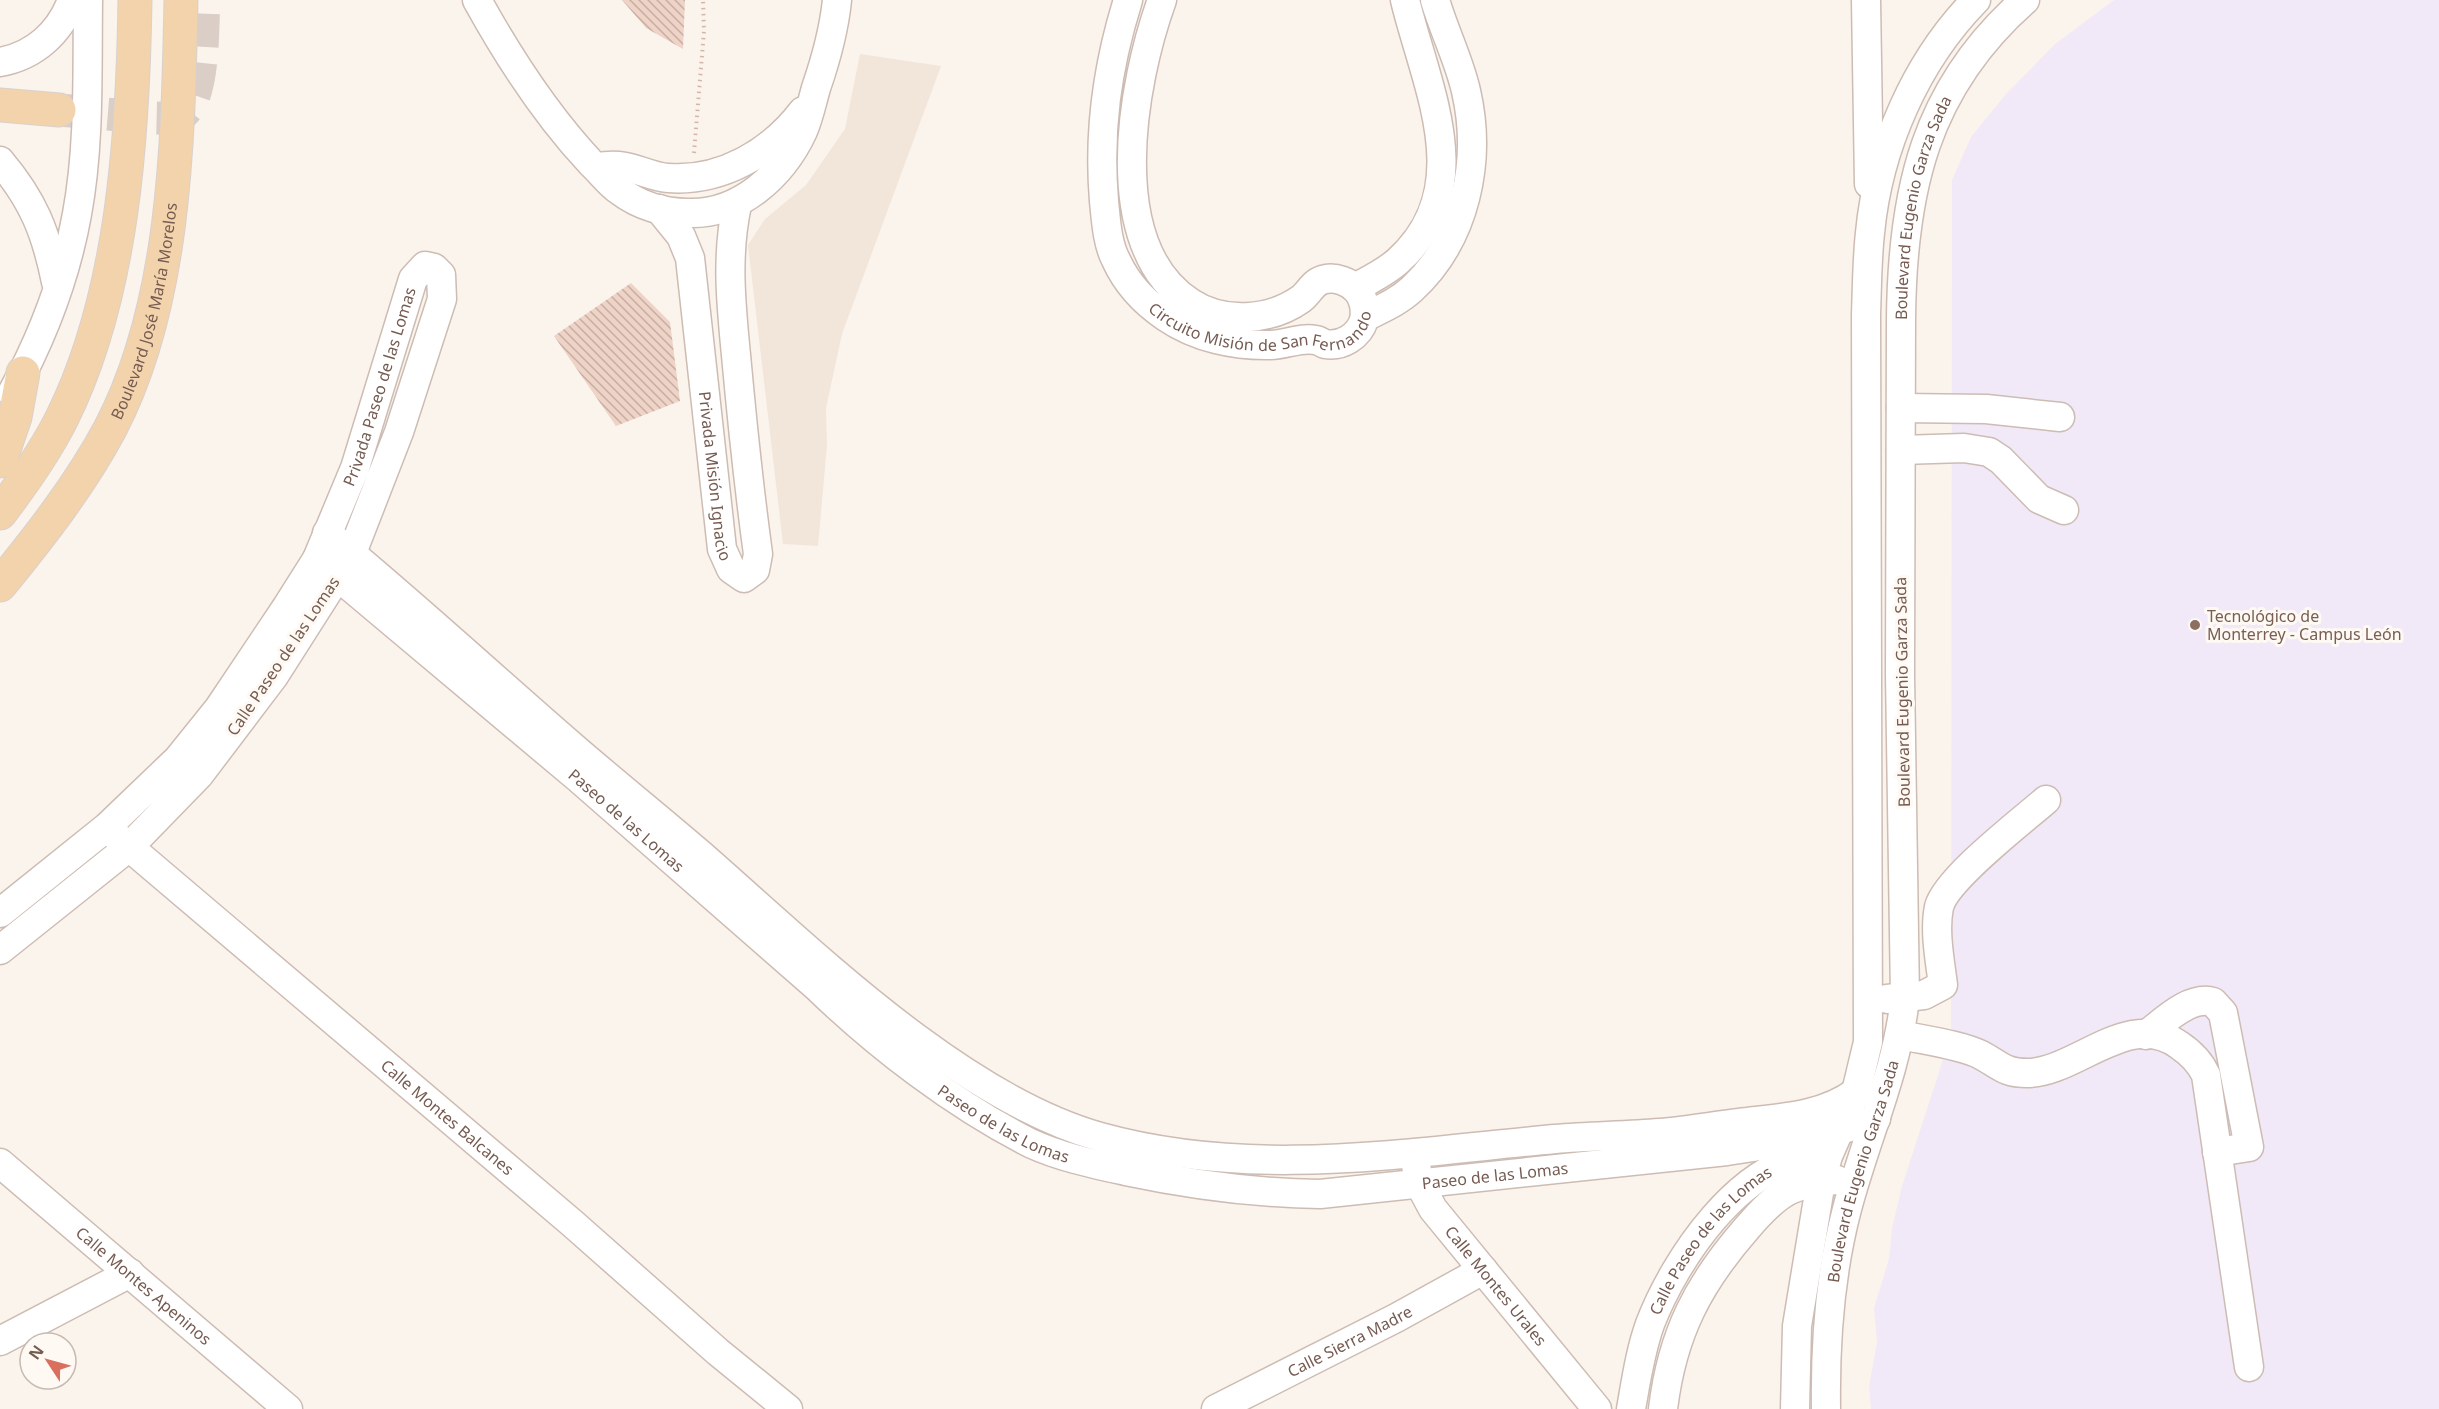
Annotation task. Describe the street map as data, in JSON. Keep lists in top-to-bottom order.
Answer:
{
  "streets": {
    "main road": ["Boulevard José María Morelos"],
    "street": [
      "Boulevard Eugenio Garza Sada",
      "Circuito Misión de San Fernando",
      "Privada Paseo de las Lomas",
      "Privada Misión Ignacio",
      "Calle Paseo de las Lomas",
      "Paseo de las Lomas",
      "Calle Montes Balcanes",
      "Calle Montes Apeninos",
      "Calle Montes Urales",
      "Calle Sierra Madre"
    ]
  },
  "crossings": [
    ["Boulevard Eugenio Garza Sada", "Calle Paseo de las Lomas"],
    ["Boulevard Eugenio Garza Sada", "Paseo de las Lomas"],
    ["Privada Paseo de las Lomas", "Calle Paseo de las Lomas"],
    ["Privada Paseo de las Lomas", "Paseo de las Lomas"],
    ["Calle Paseo de las Lomas", "Paseo de las Lomas"],
    ["Calle Paseo de las Lomas", "Calle Montes Balcanes"],
    ["Paseo de las Lomas", "Calle Montes Urales"],
    ["Calle Montes Urales", "Calle Sierra Madre"]
  ],
  "places": ["Tecnológico de Monterrey - Campus León"],
  "north": "top left"
}
